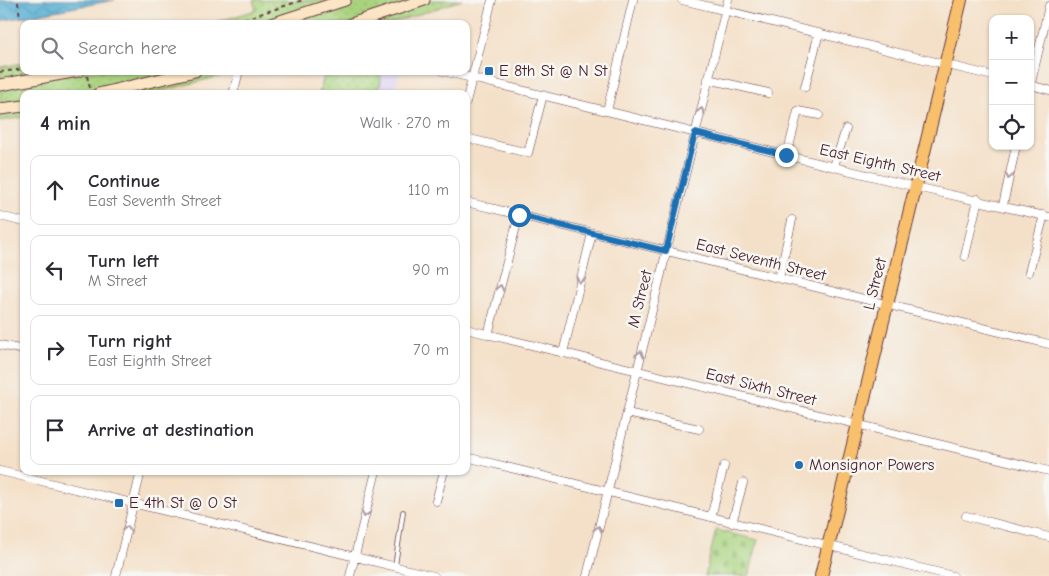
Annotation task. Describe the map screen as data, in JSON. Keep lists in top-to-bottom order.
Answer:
{
  "streets": {
    "main road": ["L Street"],
    "street": [
      "East Eighth Street",
      "East Seventh Street",
      "M Street",
      "East Sixth Street"
    ]
  },
  "crossings": [
    ["East Eighth Street", "L Street"],
    ["East Eighth Street", "M Street"],
    ["East Seventh Street", "L Street"],
    ["East Seventh Street", "M Street"],
    ["L Street", "East Sixth Street"],
    ["M Street", "East Sixth Street"]
  ],
  "one_way": ["M Street"],
  "places": {
    "transit": ["E 8th St @ N St", "E 4th St @ O St"],
    "other": ["Monsignor Powers"]
  },
  "page": {
    "map_buttons": ["+", "−"],
    "search": "Search here",
    "heading": ["4 min", "Walk · 270 m"],
    "list": [
      ["Continue", "East Seventh Street", "110 m"],
      ["Turn left", "M Street", "90 m"],
      ["Turn right", "East Eighth Street", "70 m"],
      "Arrive at destination"
    ]
  }
}
